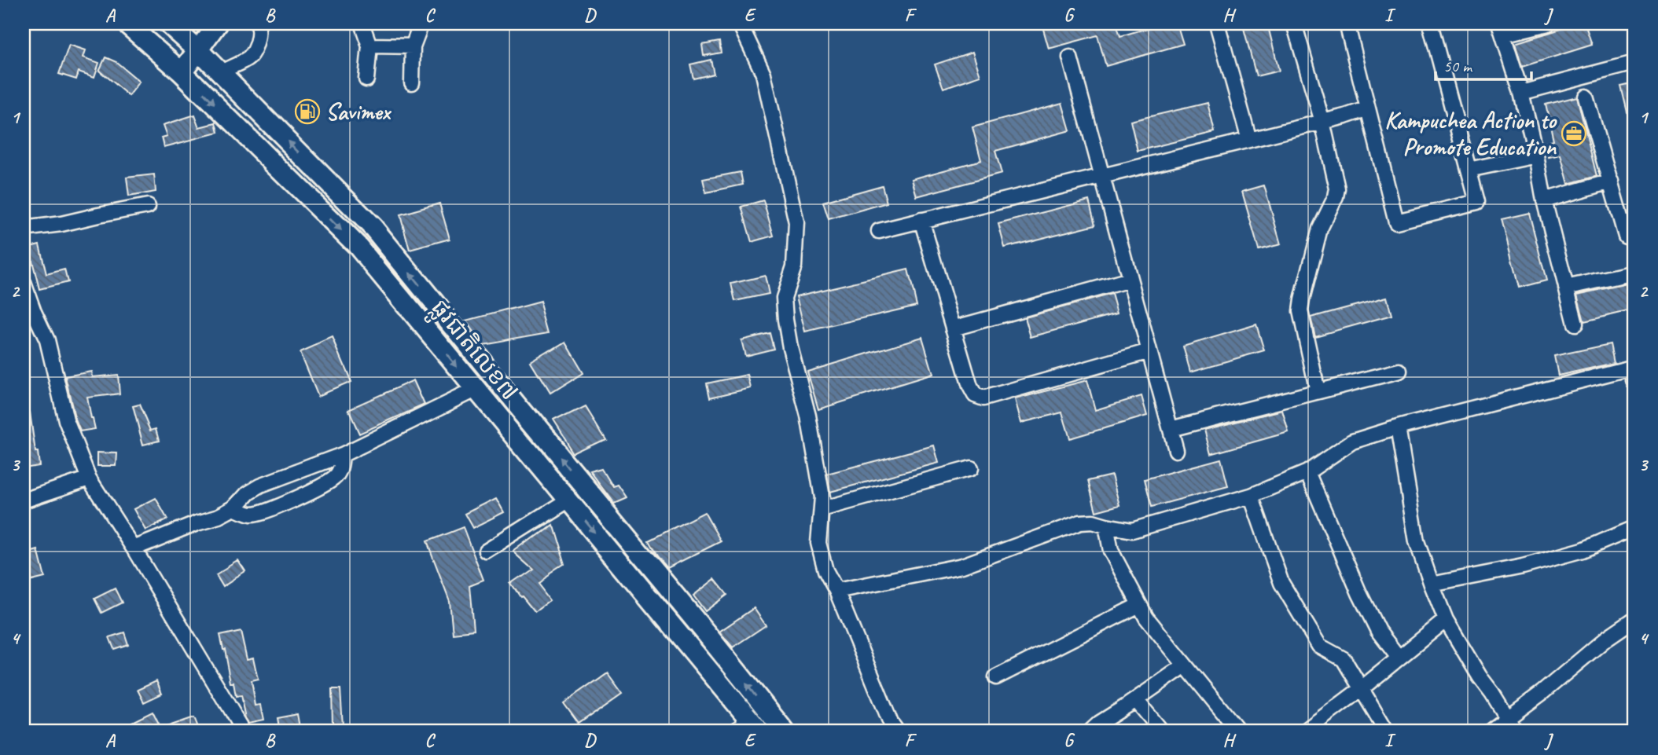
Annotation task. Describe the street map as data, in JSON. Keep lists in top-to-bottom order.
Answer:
{
  "streets": {
    "highway": ["ផ្លូវជាតិលេខ៧"]
  },
  "places": {
    "fuel station": ["Savimex"],
    "office": ["Kampuchea Action to Promote Education"]
  },
  "scale_bar": "50 m",
  "grid": {
    "columns": [
      "A",
      "B",
      "C",
      "D",
      "E",
      "F",
      "G",
      "H",
      "I",
      "J"
    ],
    "rows": [
      "1",
      "2",
      "3",
      "4"
    ]
  }
}
